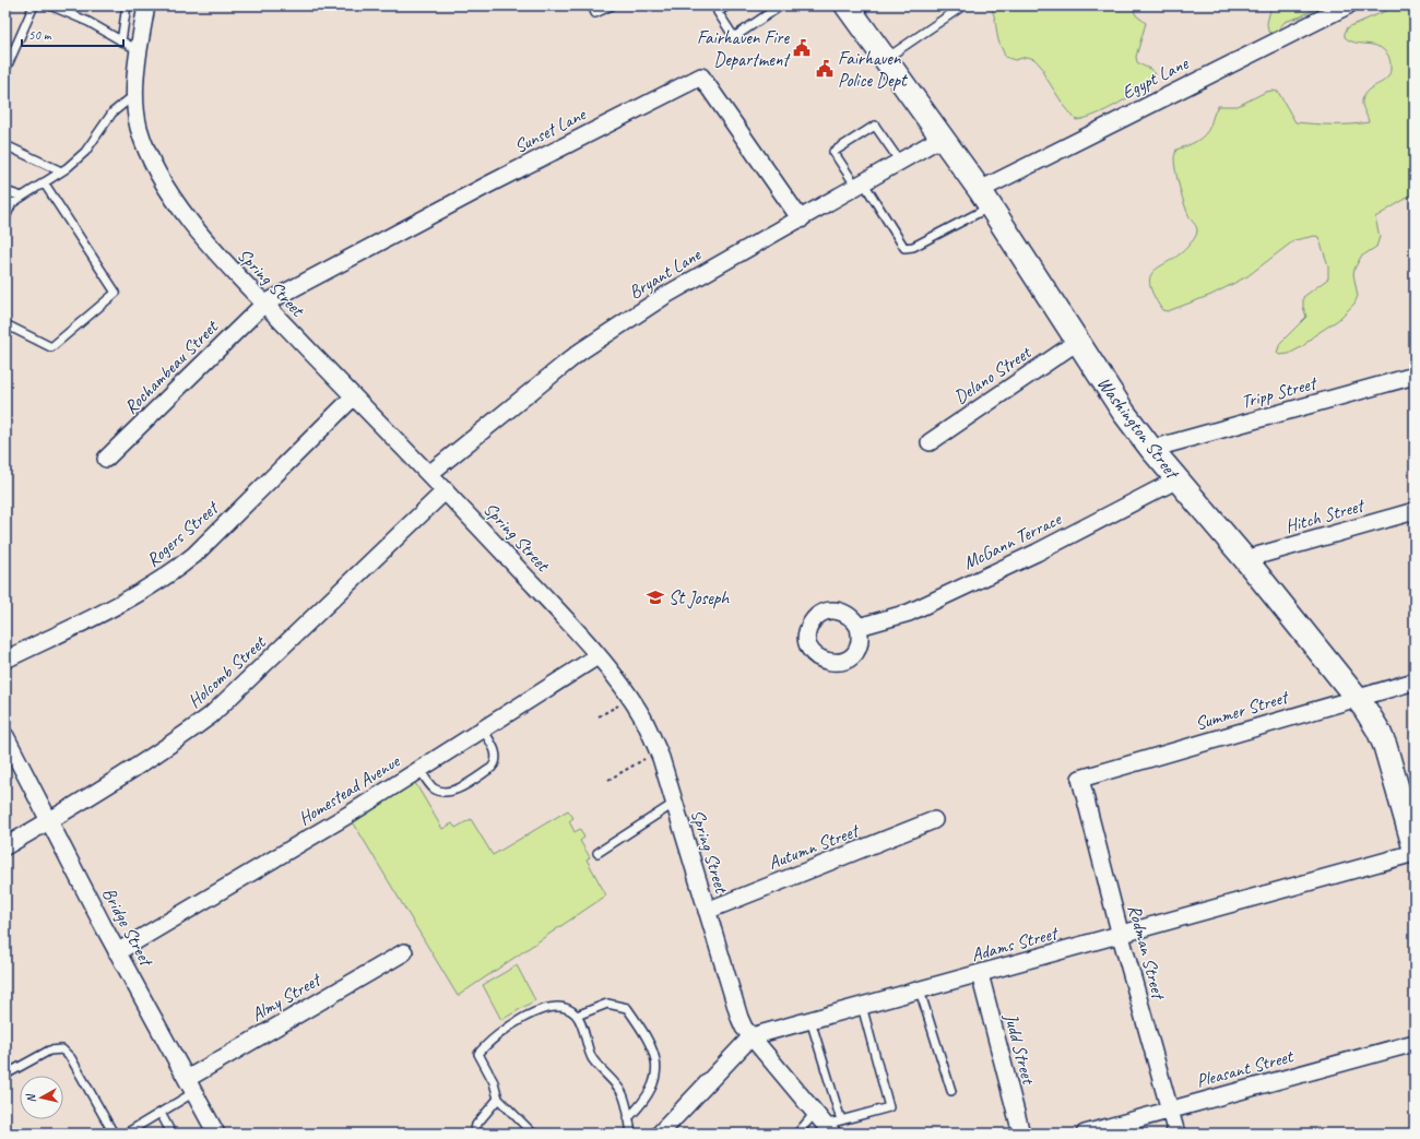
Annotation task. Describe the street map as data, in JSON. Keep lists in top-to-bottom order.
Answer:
{
  "streets": {
    "main road": ["Washington Street"],
    "street": [
      "Egypt Lane",
      "Sunset Lane",
      "Bryant Lane",
      "Spring Street",
      "Rochambeau Street",
      "Delano Street",
      "Tripp Street",
      "Hitch Street",
      "Rogers Street",
      "McGann Terrace",
      "Holcomb Street",
      "Summer Street",
      "Homestead Avenue",
      "Autumn Street",
      "Bridge Street",
      "Adams Street",
      "Rodman Street",
      "Almy Street",
      "Judd Street",
      "Pleasant Street"
    ]
  },
  "crossings": [
    ["Egypt Lane", "Washington Street"],
    ["Sunset Lane", "Bryant Lane"],
    ["Sunset Lane", "Spring Street"],
    ["Sunset Lane", "Rochambeau Street"],
    ["Bryant Lane", "Spring Street"],
    ["Bryant Lane", "Washington Street"],
    ["Spring Street", "Rochambeau Street"],
    ["Spring Street", "Rogers Street"],
    ["Spring Street", "Holcomb Street"],
    ["Spring Street", "Homestead Avenue"],
    ["Spring Street", "Autumn Street"],
    ["Spring Street", "Adams Street"],
    ["Delano Street", "Washington Street"],
    ["Tripp Street", "Washington Street"],
    ["Washington Street", "Hitch Street"],
    ["Washington Street", "McGann Terrace"],
    ["Washington Street", "Summer Street"],
    ["Holcomb Street", "Bridge Street"],
    ["Summer Street", "Rodman Street"],
    ["Homestead Avenue", "Bridge Street"],
    ["Bridge Street", "Almy Street"],
    ["Adams Street", "Rodman Street"],
    ["Adams Street", "Judd Street"],
    ["Rodman Street", "Pleasant Street"]
  ],
  "places": {
    "public building": ["Fairhaven Fire Department", "Fairhaven Police Dept"],
    "school or university": ["St Joseph"]
  },
  "scale_bar": "50 m",
  "north": "left"
}
